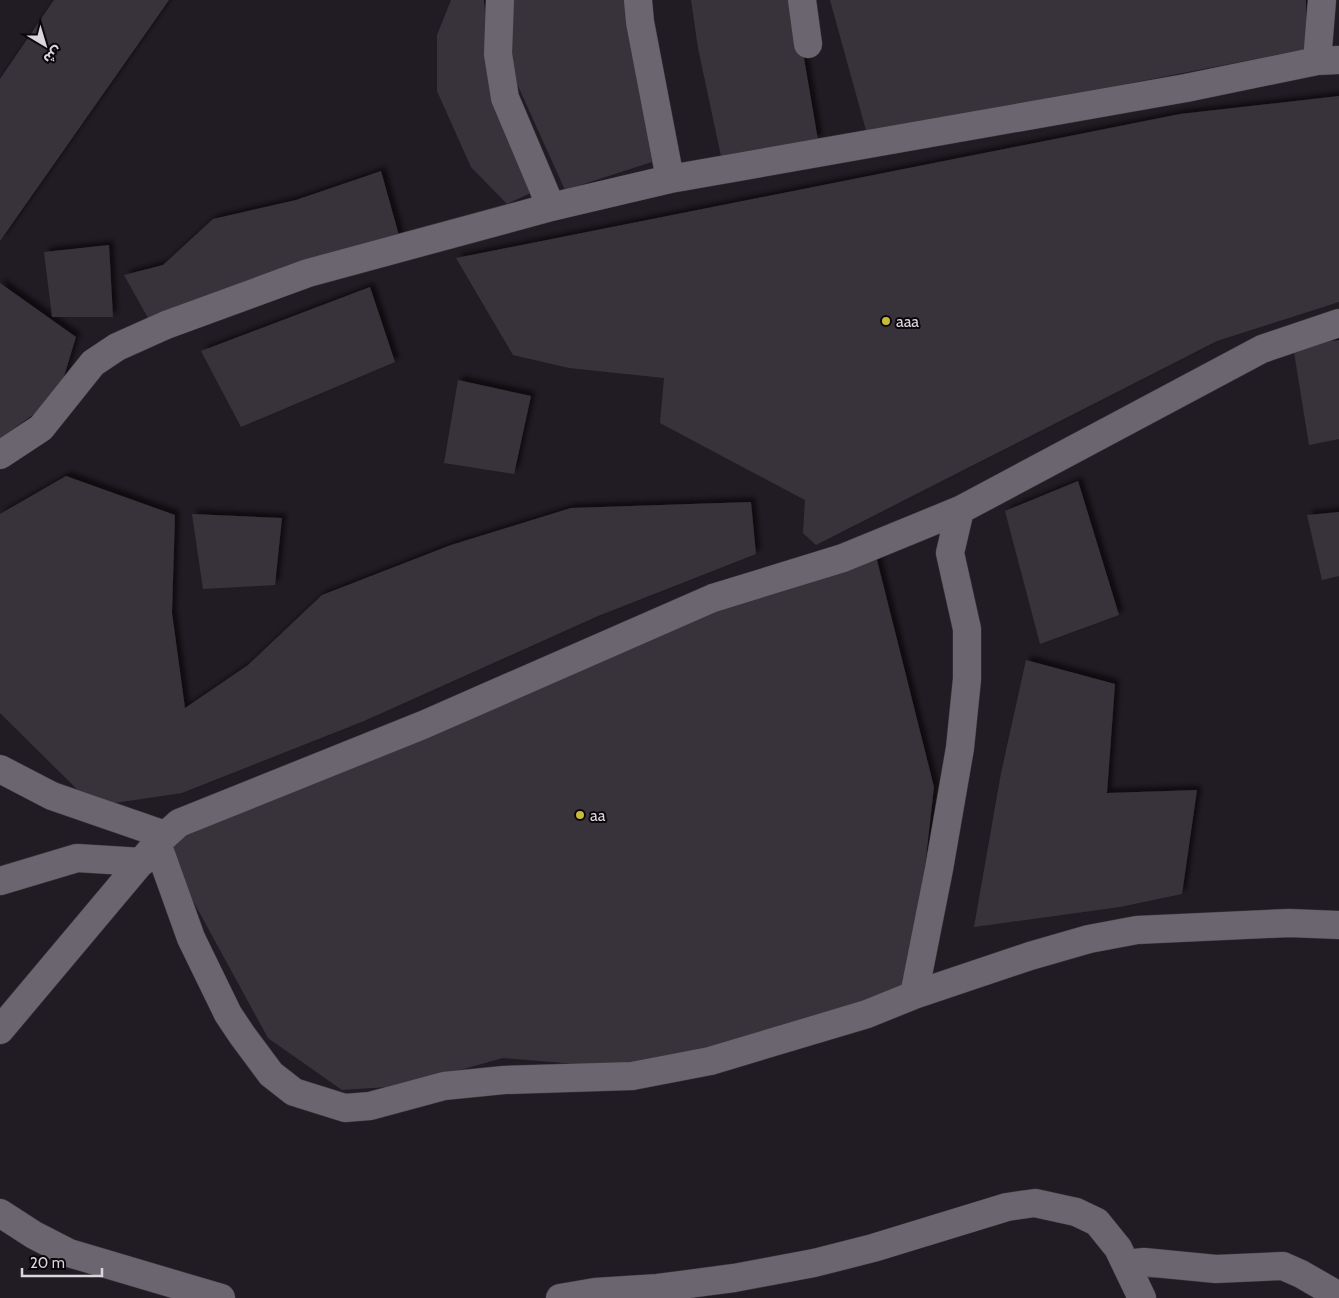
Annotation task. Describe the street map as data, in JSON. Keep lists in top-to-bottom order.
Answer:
{
  "places": ["aaa", "aa"],
  "scale_bar": "20 m",
  "north": "bottom right"
}
